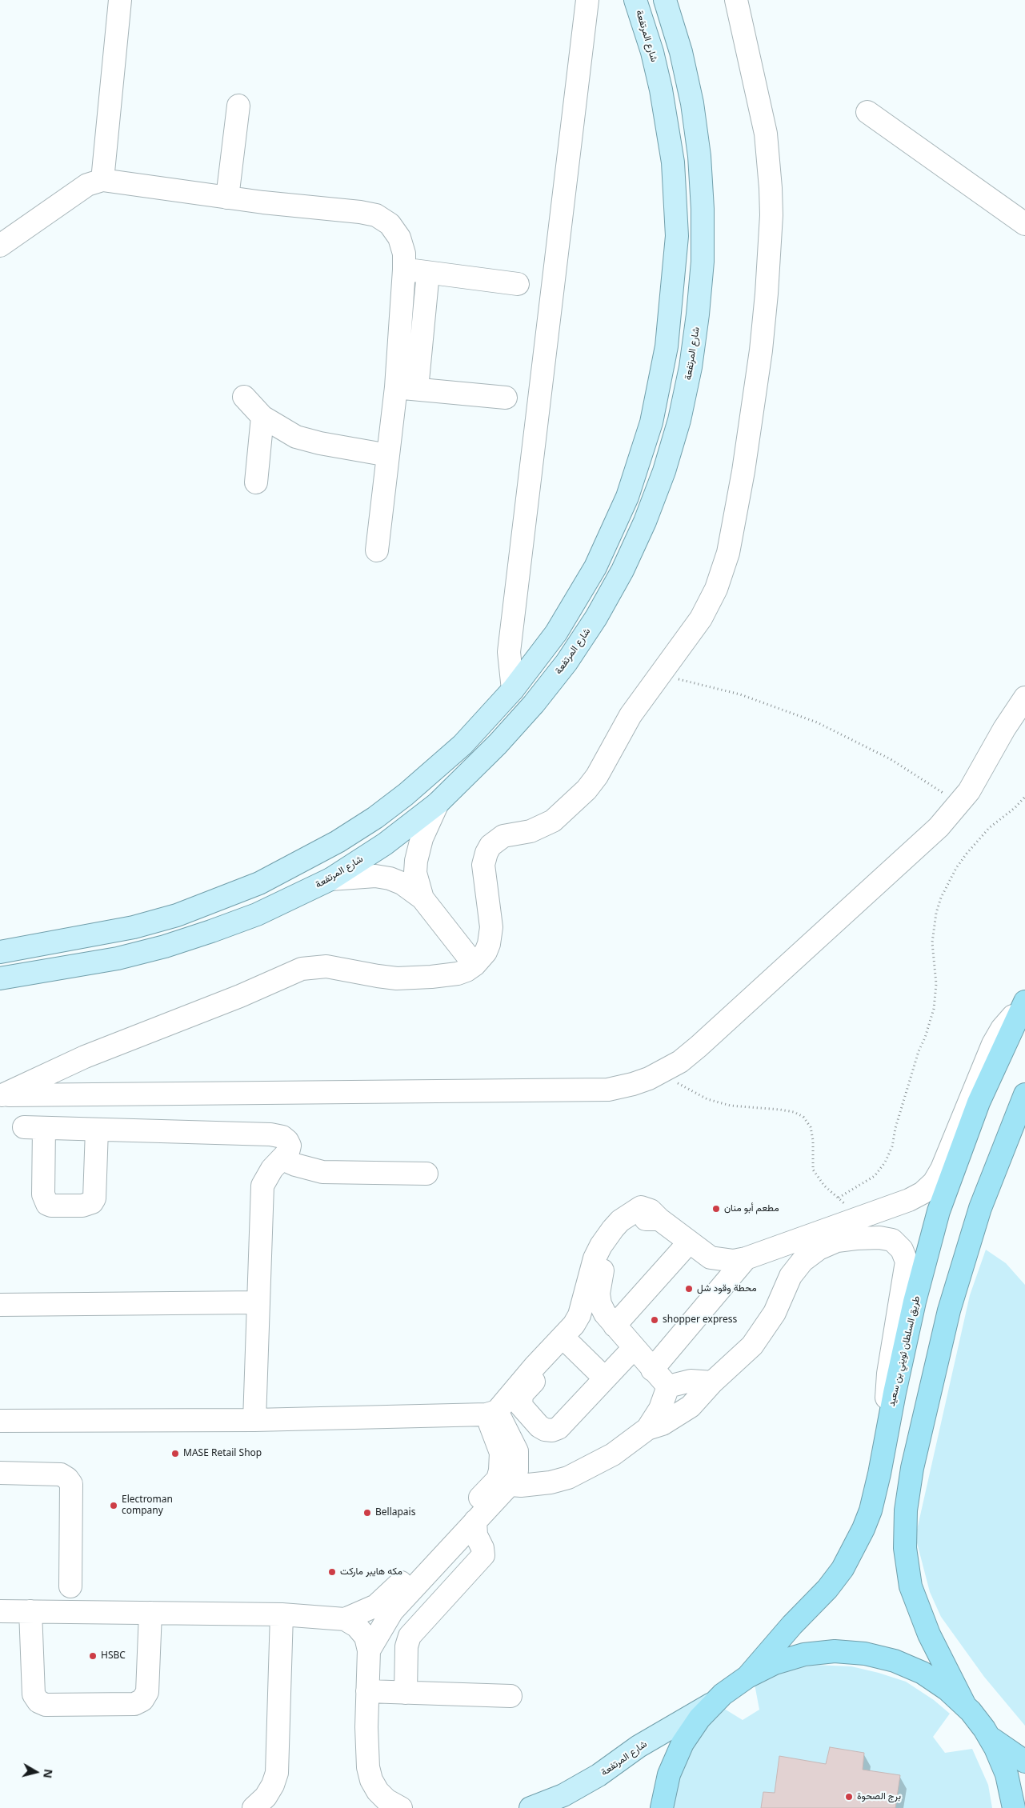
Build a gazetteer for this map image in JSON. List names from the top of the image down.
{
  "streets": {
    "highway": ["طريق السلطان ثويني بن سعيد"],
    "main road": ["شارع المرتفعة"]
  },
  "places": [
    "مطعم أبو منان",
    "محطة وقود شل",
    "shopper express",
    "MASE Retail Shop",
    "Electroman company",
    "Bellapais",
    "مكه هايبر ماركت",
    "HSBC",
    "برج الصحوة"
  ],
  "north": "right"
}
